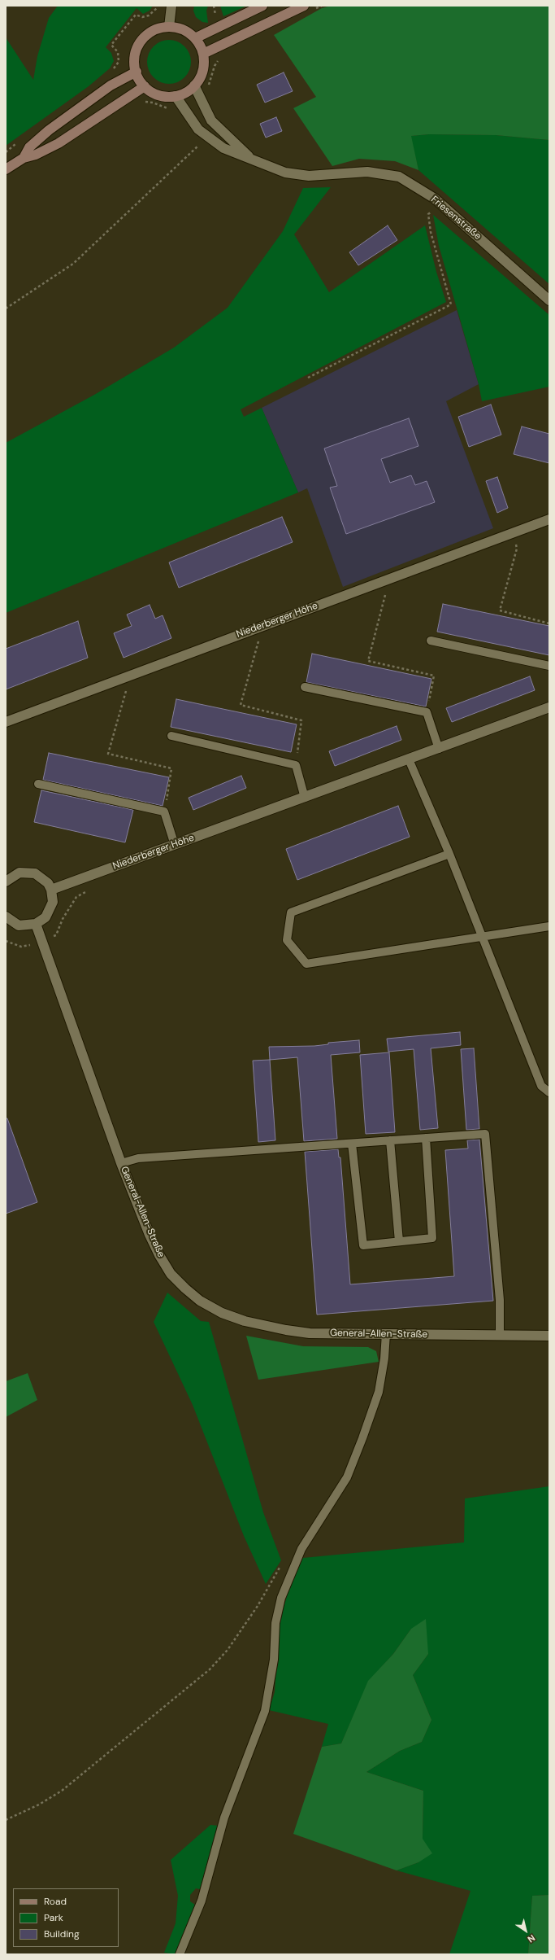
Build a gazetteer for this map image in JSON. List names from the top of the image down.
{
  "streets": {
    "street": ["Friesenstraße", "Niederberger Höhe", "General-Allen-Straße"]
  },
  "legend": ["Road", "Park", "Building"],
  "north": "bottom right"
}
